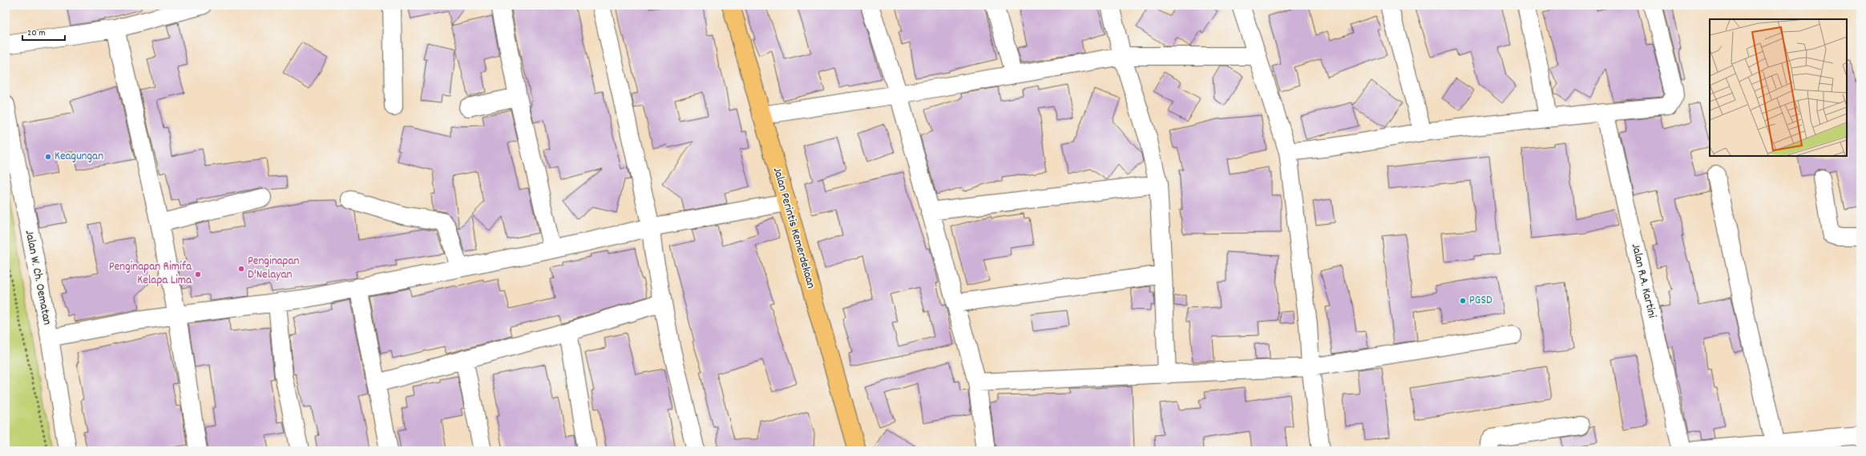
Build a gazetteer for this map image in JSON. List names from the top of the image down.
{
  "streets": {
    "main road": ["Jalan Perintis Kemerdekaan"],
    "street": ["Jalan W. Ch. Oematan", "Jalan R.A. Kartini"]
  },
  "places": [
    "Keagungan",
    "Penginapan D'Nelayan",
    "Penginapan Rimifa Kelapa Lima",
    "PGSD"
  ],
  "scale_bar": "20 m"
}
